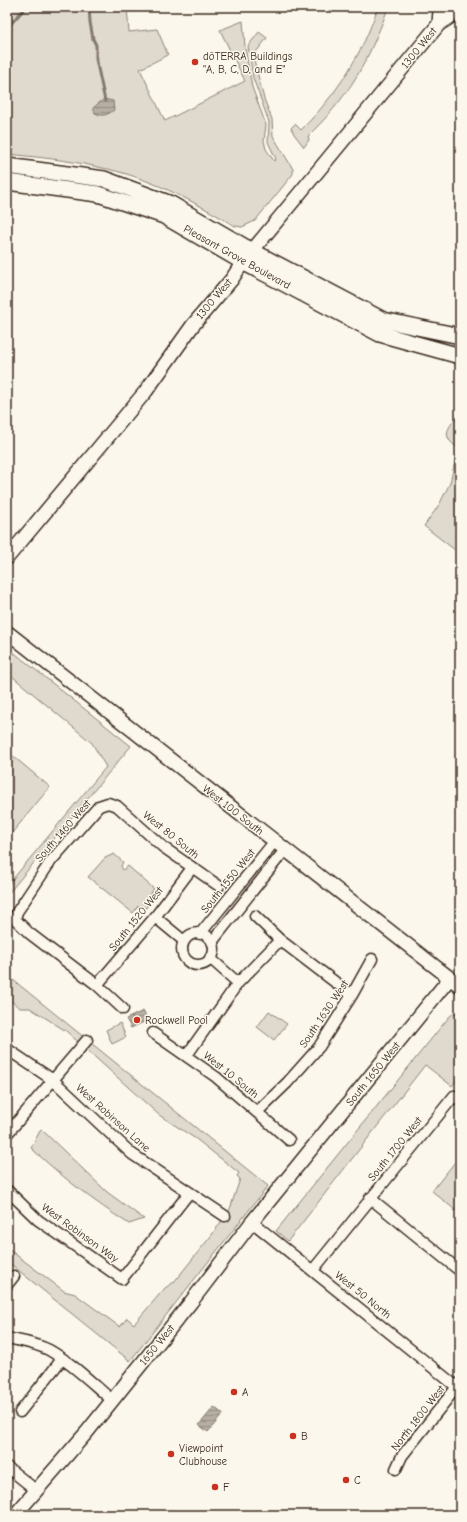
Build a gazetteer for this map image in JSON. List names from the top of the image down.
{
  "streets": {
    "main road": ["Pleasant Grove Boulevard"],
    "street": [
      "1300 West",
      "West 100 South",
      "South 1460 West",
      "West 80 South",
      "South 1550 West",
      "South 1520 West",
      "South 1630 West",
      "South 1650 West",
      "West 10 South",
      "West Robinson Lane",
      "South 1700 West",
      "West Robinson Way",
      "West 50 North",
      "1650 West",
      "North 1800 West"
    ]
  },
  "crossings": [
    ["1300 West", "Pleasant Grove Boulevard"],
    ["West 100 South", "South 1550 West"],
    ["West 100 South", "South 1650 West"],
    ["South 1460 West", "West 80 South"],
    ["South 1460 West", "South 1520 West"],
    ["West 80 South", "South 1520 West"],
    ["South 1630 West", "West 10 South"],
    ["South 1650 West", "1650 West"],
    ["West Robinson Lane", "West Robinson Way"],
    ["South 1700 West", "West 50 North"],
    ["West 50 North", "1650 West"],
    ["West 50 North", "North 1800 West"]
  ],
  "places": [
    "dōTERRA Buildings \"A, B, C, D, and E\"",
    "Rockwell Pool",
    "A",
    "B",
    "Viewpoint Clubhouse",
    "C",
    "F"
  ]
}
